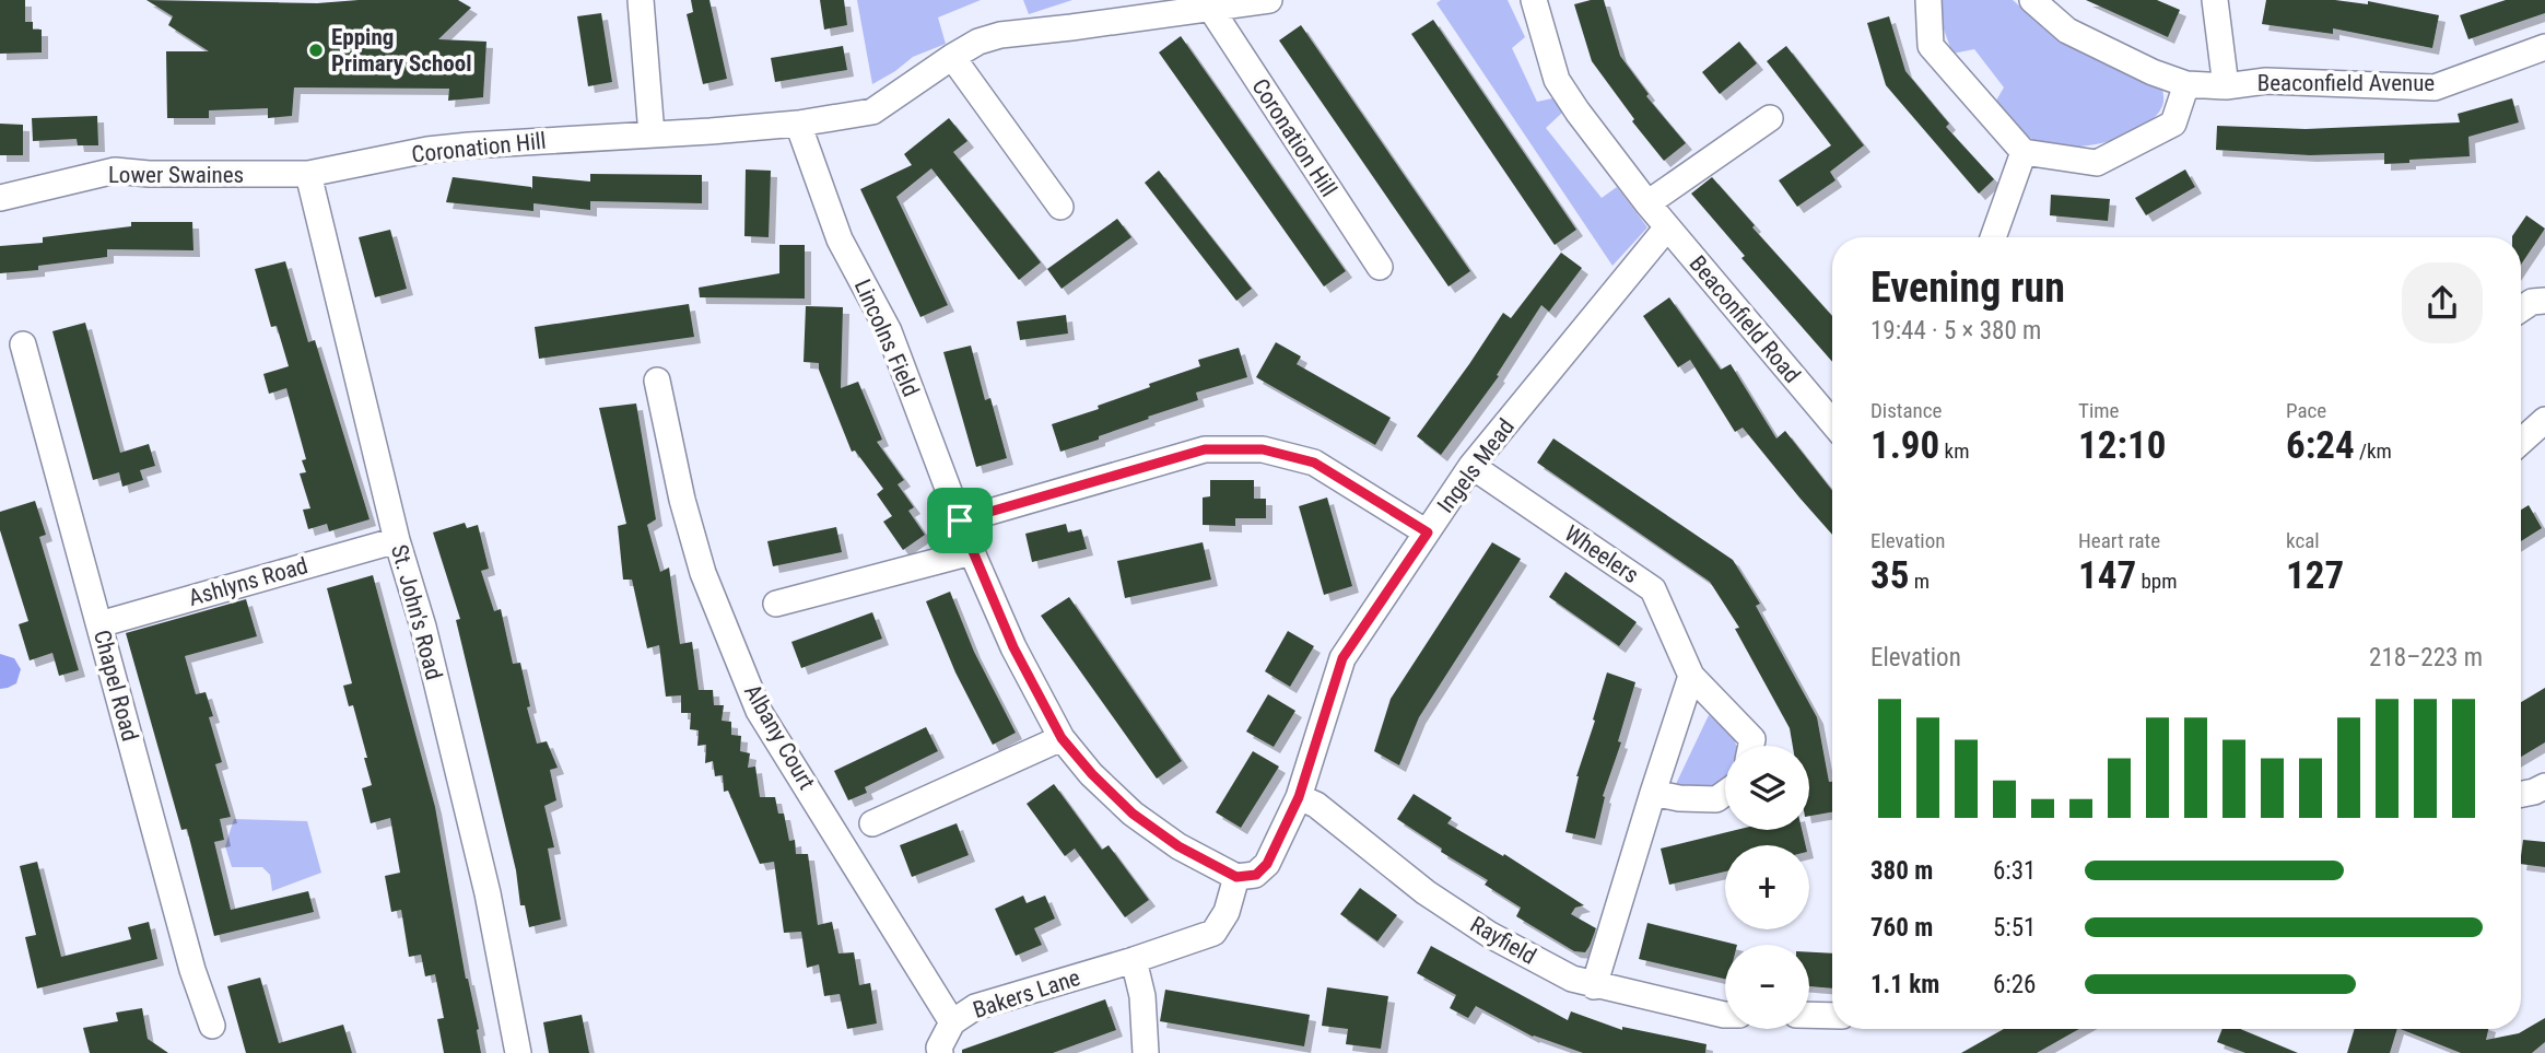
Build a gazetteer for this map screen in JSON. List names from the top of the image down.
{
  "streets": {
    "street": [
      "Beaconfield Avenue",
      "Coronation Hill",
      "Lower Swaines",
      "Beaconfield Road",
      "Lincolns Field",
      "Ingels Mead",
      "Wheelers",
      "Ashlyns Road",
      "St. John's Road",
      "Chapel Road",
      "Albany Court",
      "Rayfield",
      "Bakers Lane"
    ]
  },
  "crossings": [
    ["Coronation Hill", "Lower Swaines"],
    ["Coronation Hill", "Lincolns Field"],
    ["Coronation Hill", "St. John's Road"],
    ["Lower Swaines", "St. John's Road"],
    ["Beaconfield Road", "Ingels Mead"],
    ["Lincolns Field", "Ingels Mead"],
    ["Lincolns Field", "Bakers Lane"],
    ["Ingels Mead", "Wheelers"],
    ["Ingels Mead", "Rayfield"],
    ["Ingels Mead", "Bakers Lane"],
    ["Ashlyns Road", "St. John's Road"],
    ["Ashlyns Road", "Chapel Road"],
    ["Albany Court", "Bakers Lane"]
  ],
  "places": ["Epping Primary School"],
  "page": {
    "heading": ["Evening run", "19:44 · 5 × 380 m"],
    "stats": [
      ["Distance", "1.90 km"],
      ["Time", "12:10"],
      ["Pace", "6:24 /km"],
      ["Elevation", "35 m"],
      ["Heart rate", "147 bpm"],
      ["kcal", "127"]
    ],
    "chart": ["Elevation", "218–223 m"],
    "map_buttons": ["+", "−"],
    "list": [
      {
        "name": "380 m",
        "note": "6:31"
      },
      {
        "name": "760 m",
        "note": "5:51"
      },
      {
        "name": "1.1 km",
        "note": "6:26"
      }
    ]
  }
}
